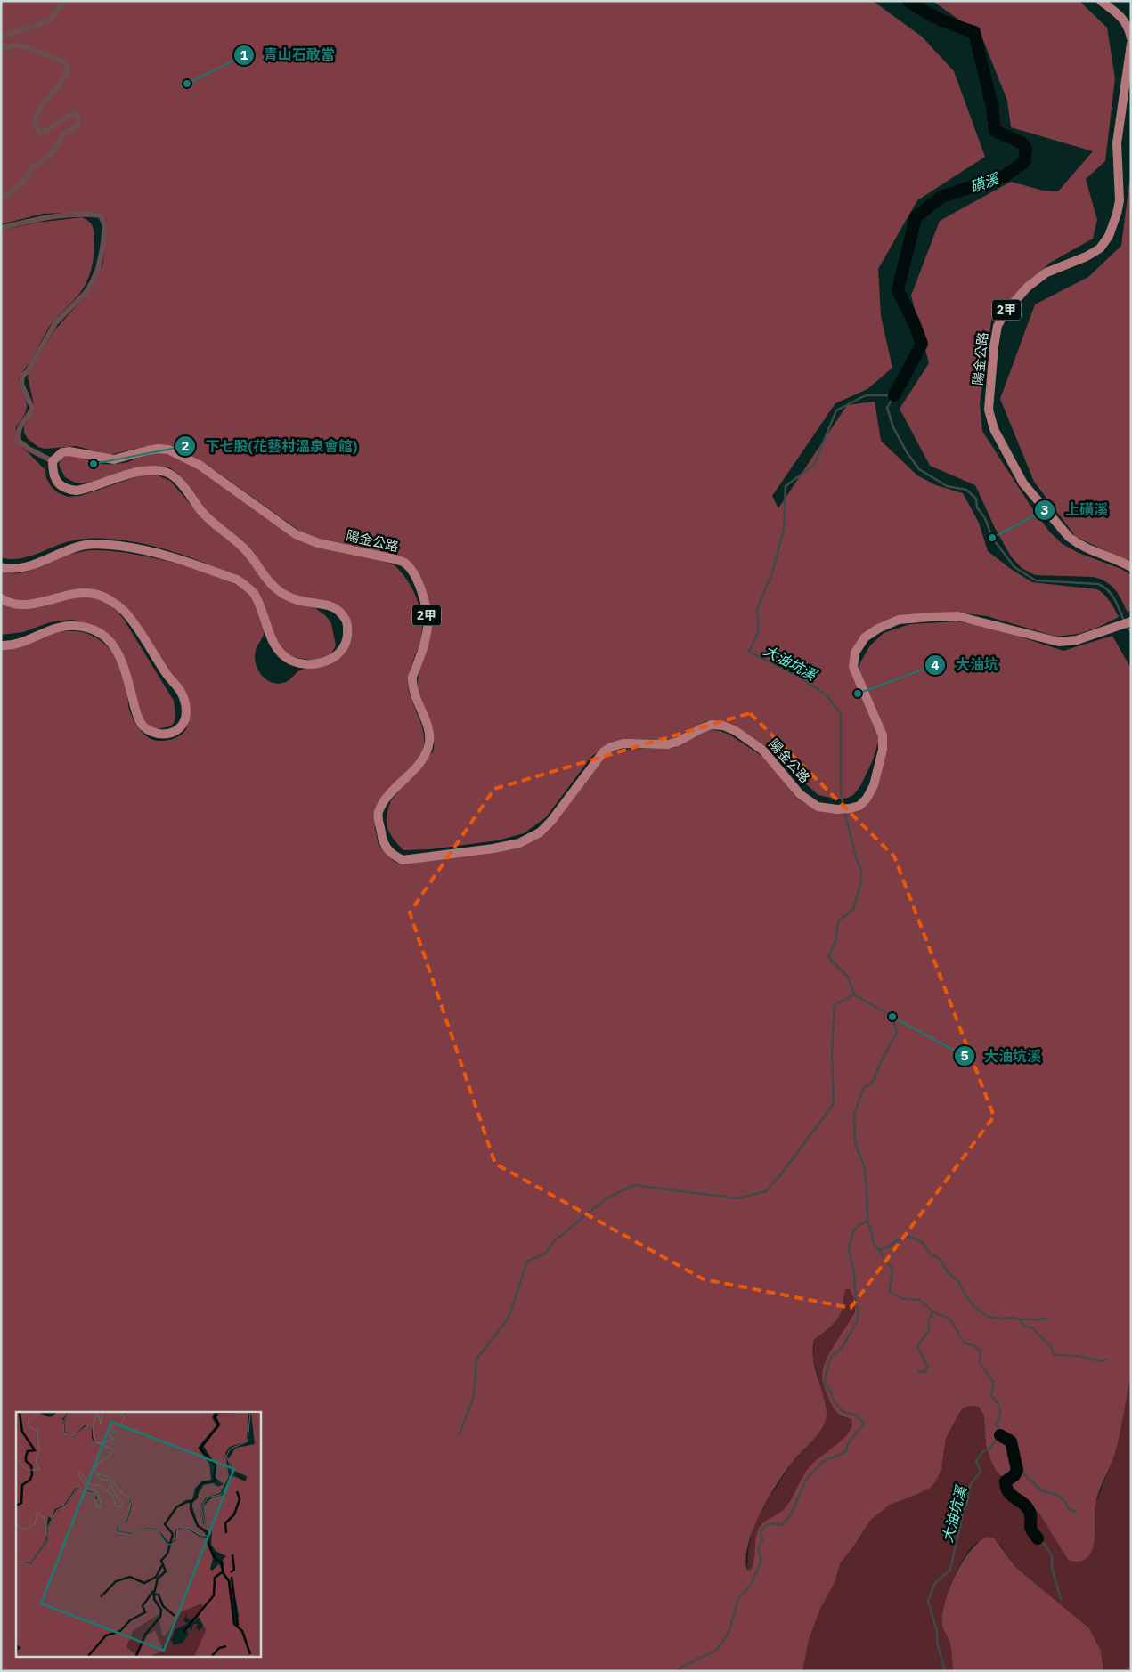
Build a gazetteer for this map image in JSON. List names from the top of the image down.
{
  "streets": {
    "main road": ["2甲", "陽金公路"]
  },
  "water": ["磺溪", "大油坑溪"],
  "places": [
    "青山石敢當",
    "下七股(花藝村溫泉會館)",
    "上磺溪",
    "大油坑",
    "大油坑溪"
  ]
}
